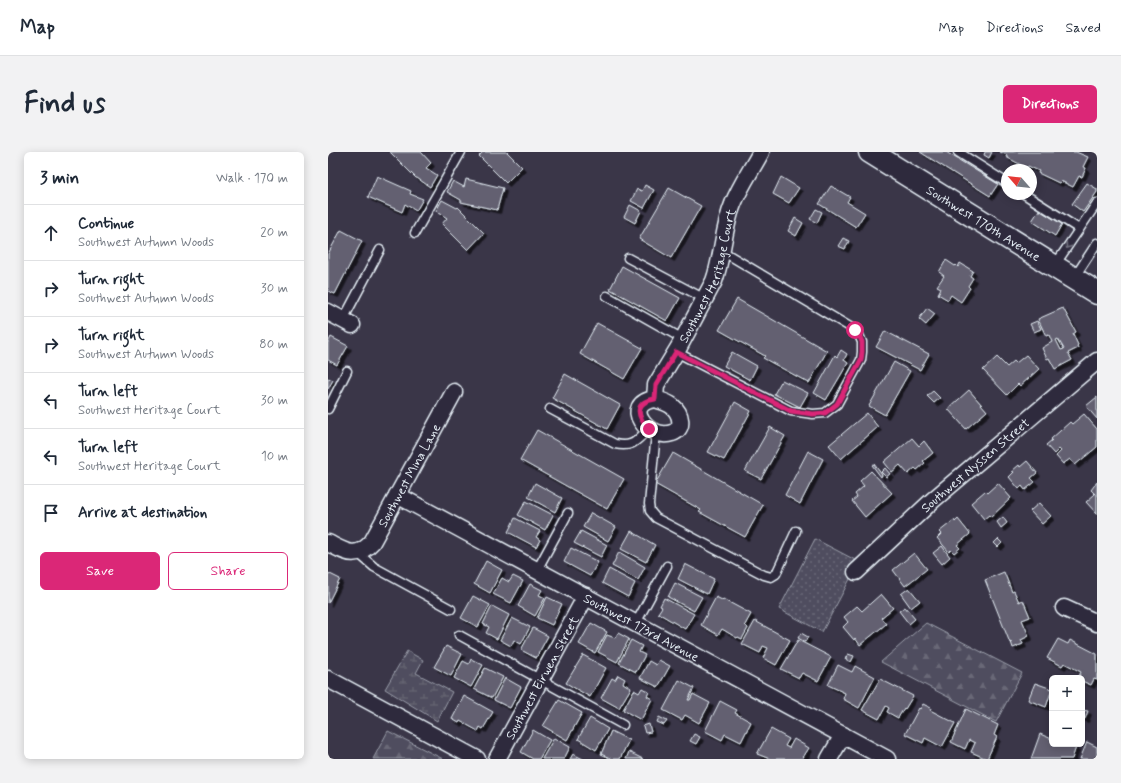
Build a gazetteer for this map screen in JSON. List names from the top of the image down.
{
  "streets": {
    "main road": ["Southwest 170th Avenue"],
    "street": [
      "Southwest Heritage Court",
      "Southwest Nyssen Street",
      "Southwest Mina Lane",
      "Southwest 173rd Avenue",
      "Southwest Eirwen Street"
    ]
  },
  "crossings": [
    ["Southwest Mina Lane", "Southwest 173rd Avenue"],
    ["Southwest 173rd Avenue", "Southwest Eirwen Street"]
  ],
  "north": "top left",
  "page": {
    "header": "Map",
    "nav": ["Map", "Directions", "Saved"],
    "buttons": [
      "Directions",
      ["Save", "Share"]
    ],
    "title": "Find us",
    "heading": ["3 min", "Walk · 170 m"],
    "list": [
      ["Continue", "Southwest Autumn Woods", "20 m"],
      ["Turn right", "Southwest Autumn Woods", "30 m"],
      ["Turn right", "Southwest Autumn Woods", "80 m"],
      ["Turn left", "Southwest Heritage Court", "30 m"],
      ["Turn left", "Southwest Heritage Court", "10 m"],
      "Arrive at destination"
    ],
    "map_buttons": ["+", "−"]
  }
}
